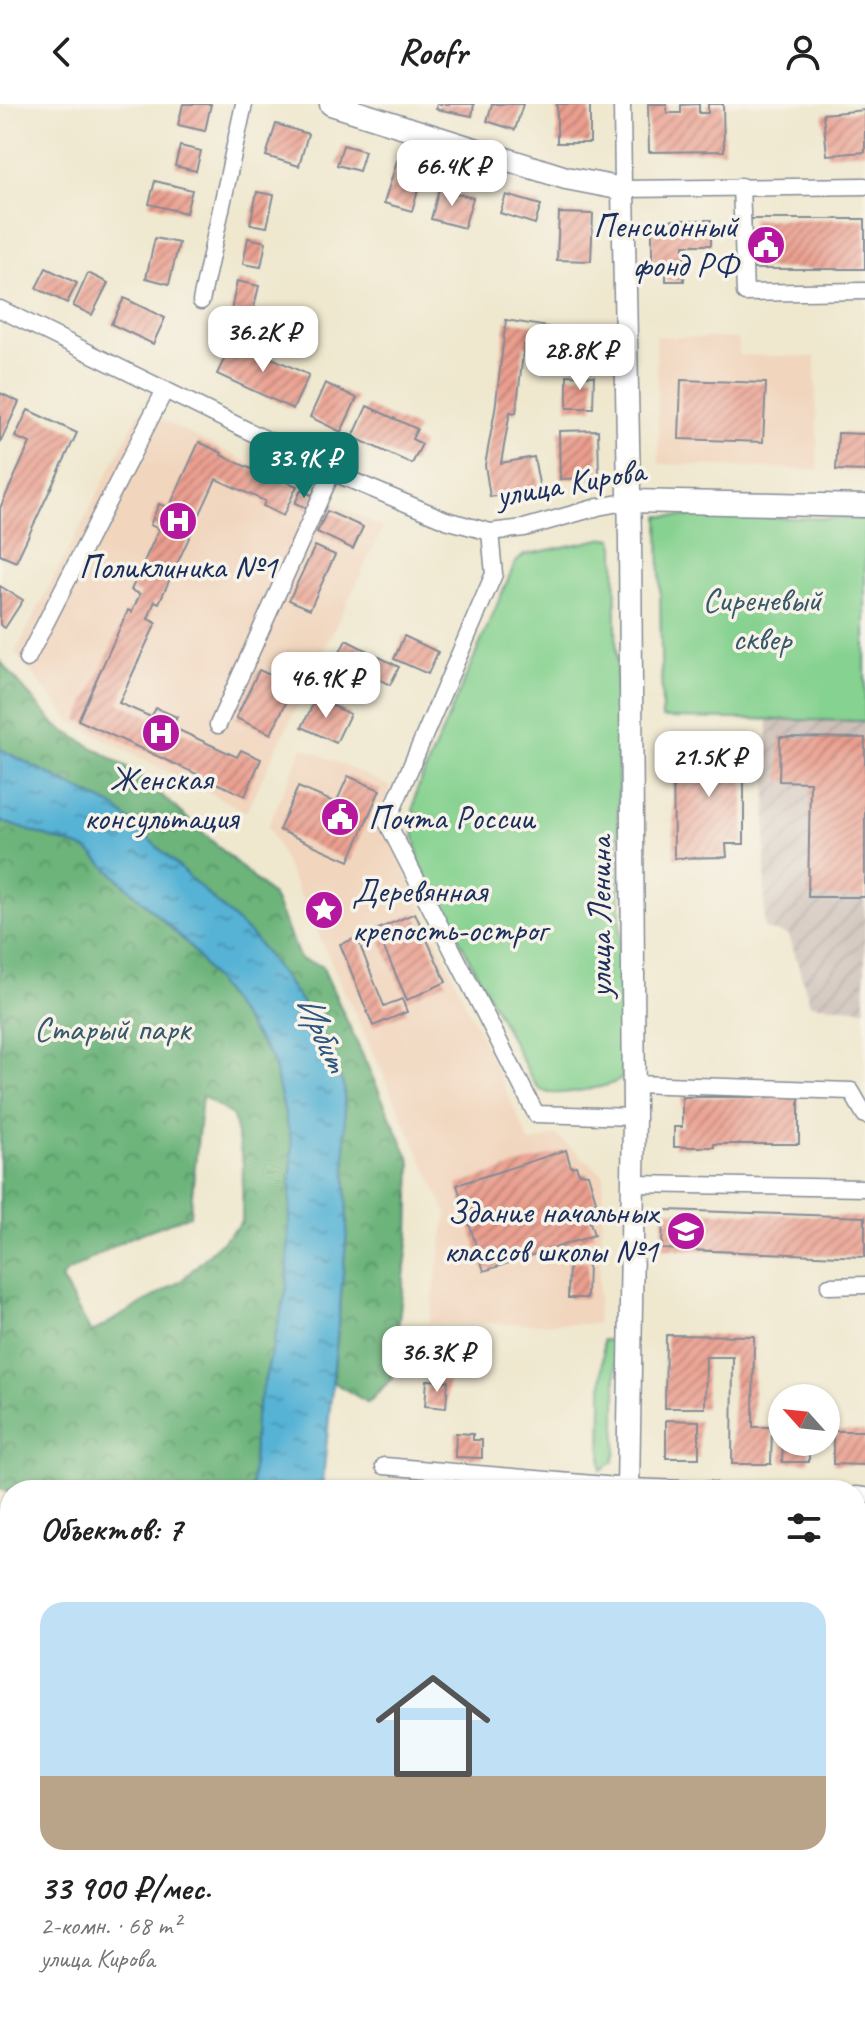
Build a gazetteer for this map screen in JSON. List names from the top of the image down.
{
  "streets": {
    "main road": ["улица Кирова", "улица Ленина"]
  },
  "crossings": [
    ["улица Кирова", "улица Ленина"]
  ],
  "water": ["Ирбит"],
  "parks": ["Сиреневый сквер", "Старый парк"],
  "places": {
    "public building": ["Пенсионный фонд РФ", "Почта России"],
    "hospital": ["Поликлиника №1", "Женская консультация"],
    "place": ["Деревянная крепость-острог"],
    "school or university": ["Здание начальных классов школы №1"]
  },
  "north": "top left",
  "page": {
    "header": "Roofr",
    "price": [
      "66.4K ₽",
      "36.2K ₽",
      "28.8K ₽",
      "33.9K ₽",
      "46.9K ₽",
      "21.5K ₽",
      "36.3K ₽"
    ],
    "heading": "Объектов: 7",
    "list": [
      {
        "name": "33 900 ₽/мес.",
        "note": "2-комн. · 68 m² · улица Кирова"
      }
    ]
  }
}
